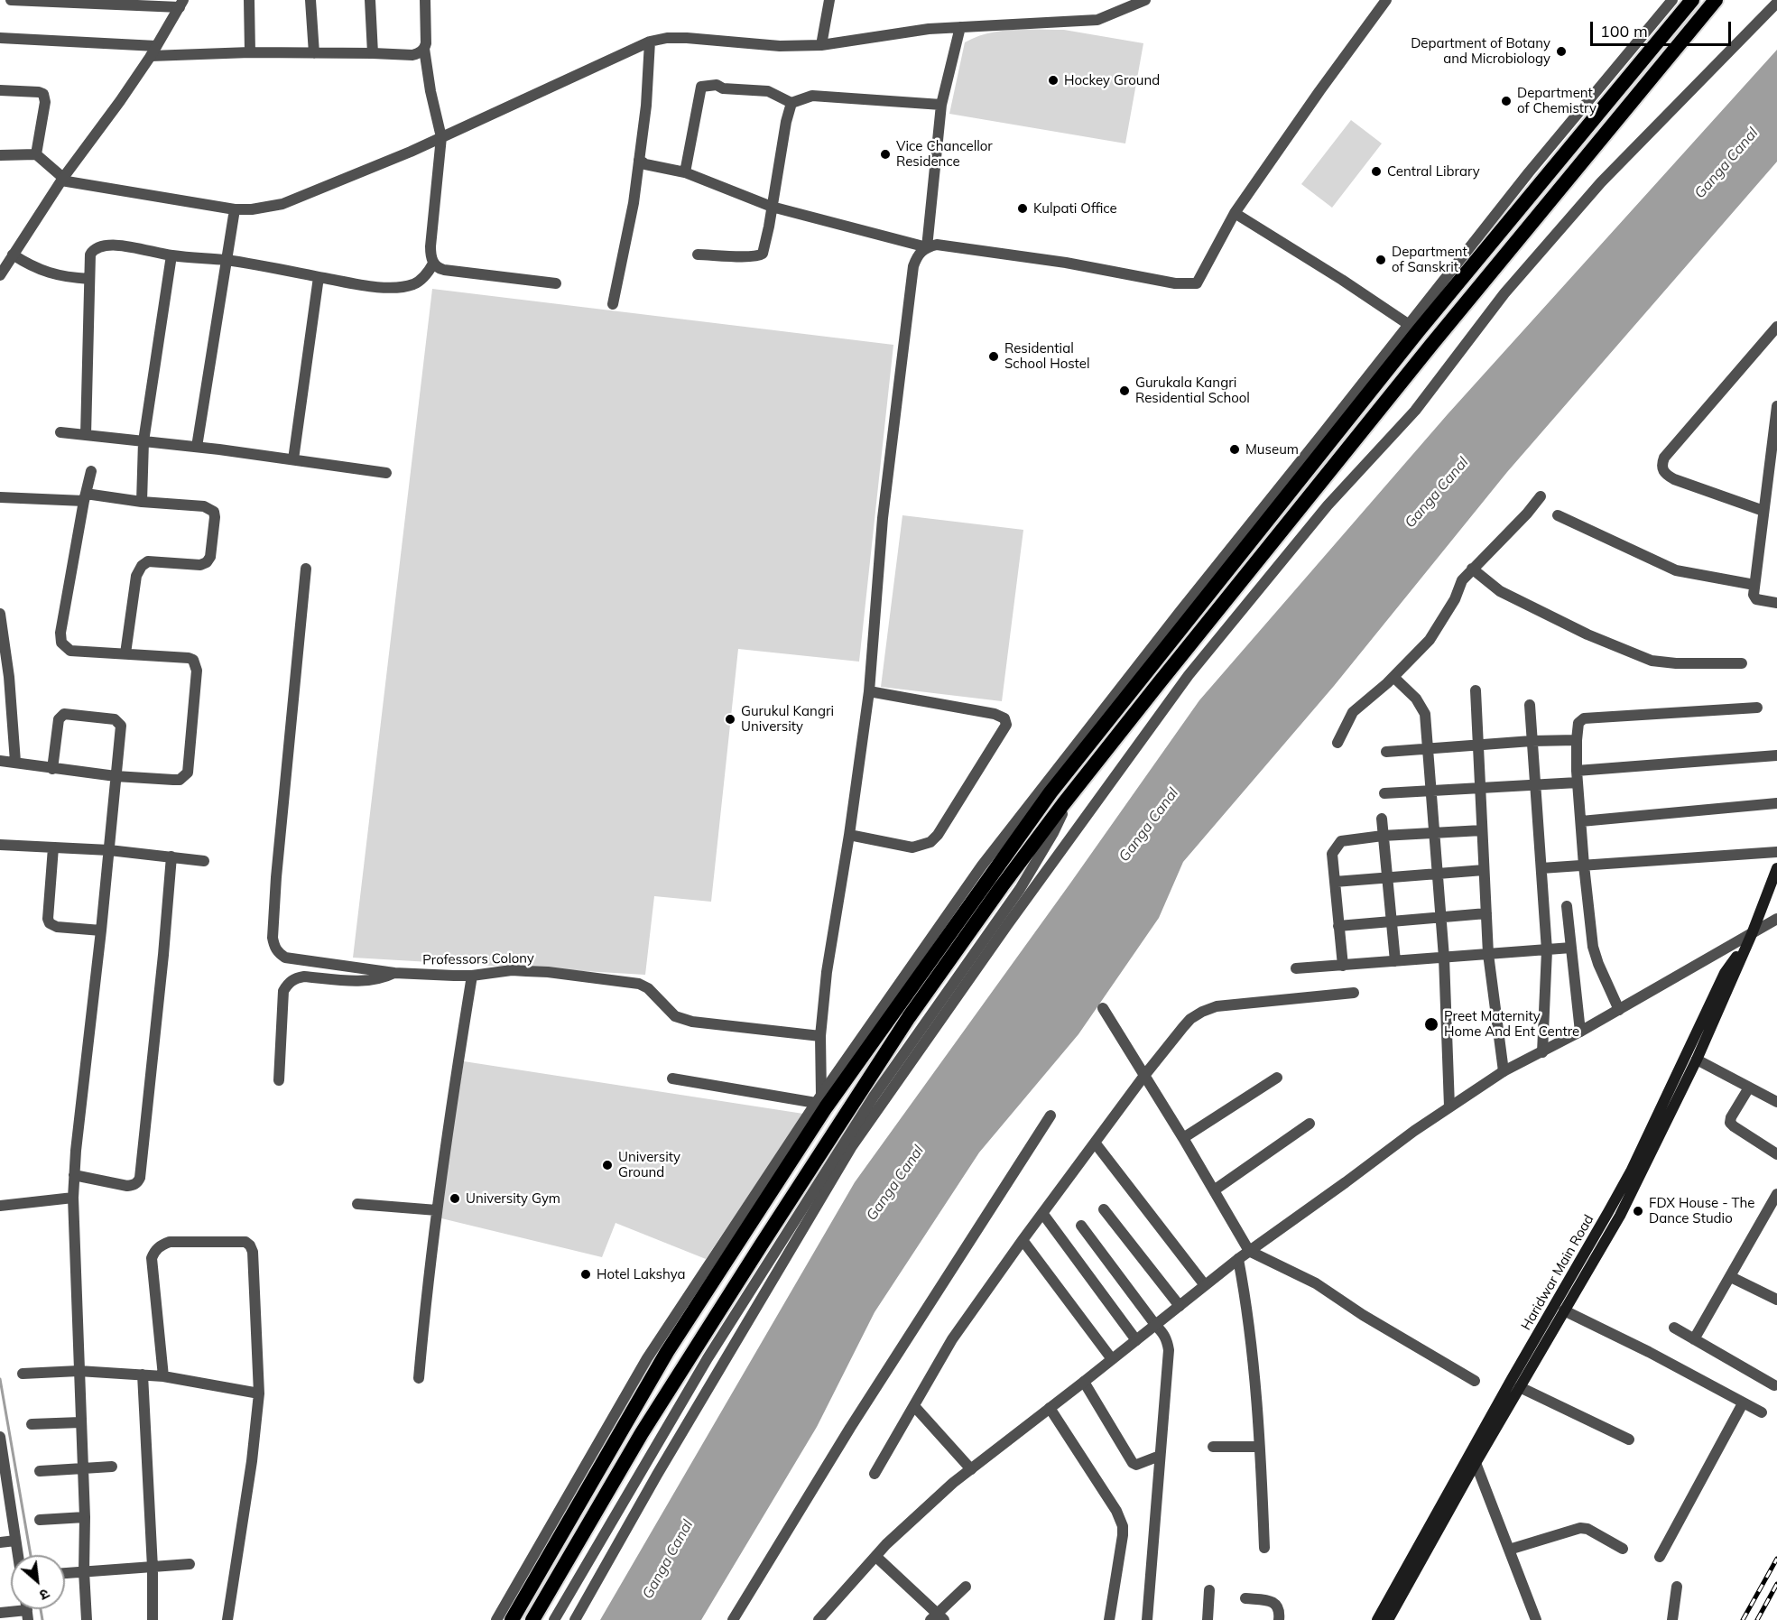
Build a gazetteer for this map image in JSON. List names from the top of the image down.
{
  "streets": {
    "main road": ["Haridwar Main Road"],
    "street": ["Professors Colony"]
  },
  "water": ["Ganga Canal"],
  "places": [
    "Department of Botany and Microbiology",
    "Hockey Ground",
    "Department of Chemistry",
    "Vice Chancellor Residence",
    "Central Library",
    "Kulpati Office",
    "Department of Sanskrit",
    "Residential School Hostel",
    "Gurukala Kangri Residential School",
    "Museum",
    "Gurukul Kangri University",
    "Preet Maternity Home And Ent Centre",
    "University Ground",
    "University Gym",
    "FDX House - The Dance Studio",
    "Hotel Lakshya"
  ],
  "scale_bar": "100 m",
  "north": "bottom right"
}
